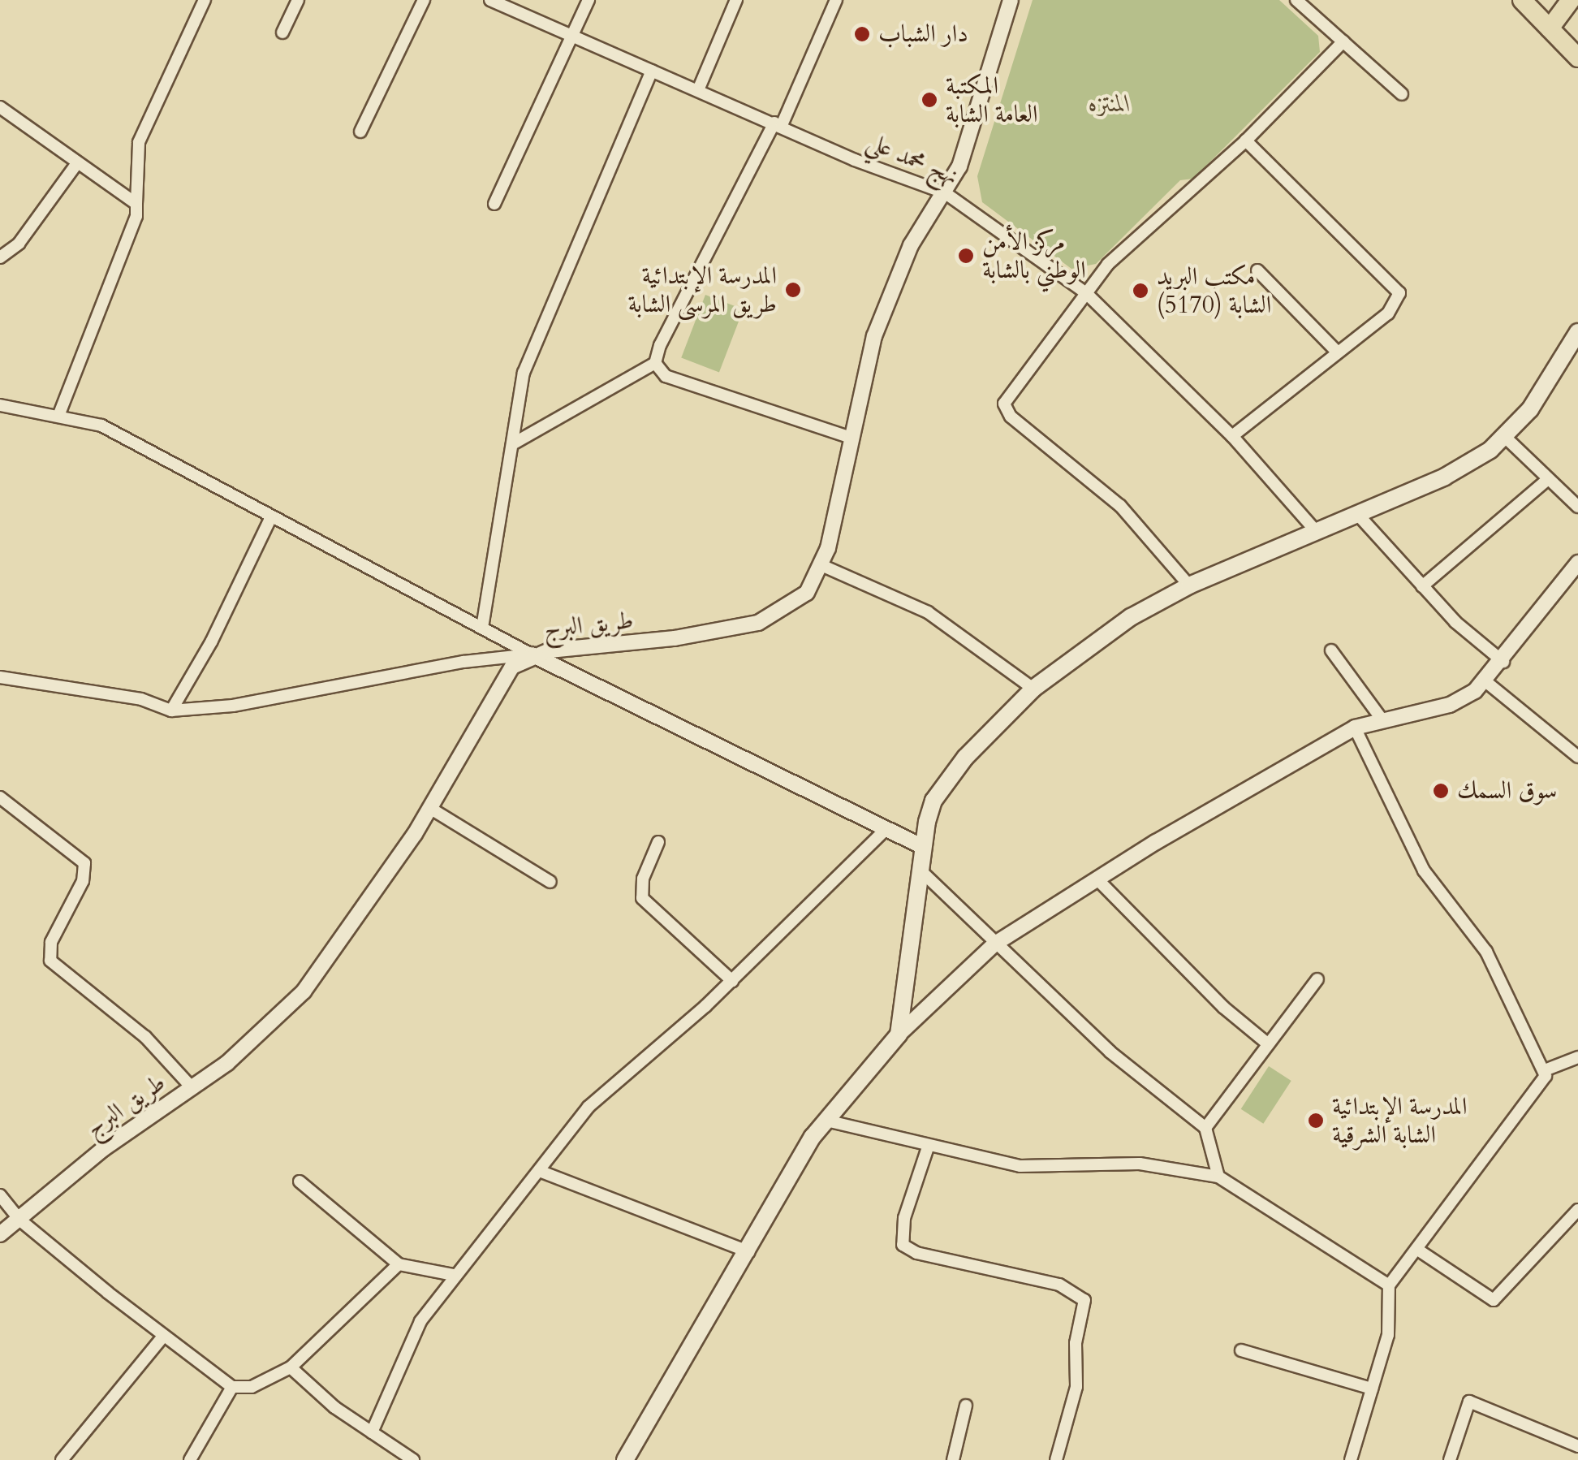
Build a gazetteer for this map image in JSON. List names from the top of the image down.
{
  "streets": {
    "street": ["نهج محمد علي", "طريق البرج"]
  },
  "crossings": [
    ["نهج محمد علي", "طريق البرج"]
  ],
  "parks": ["المنتزه"],
  "places": [
    "دار الشباب",
    "المكتبة العامة الشابة",
    "مركز الأمن الوطني بالشابة",
    "المدرسة الإبتدائية طريق المرسى الشابة",
    "مكتب البريد الشابة (5170)",
    "سوق السمك",
    "المدرسة الإبتدائية الشابة الشرقية"
  ]
}
